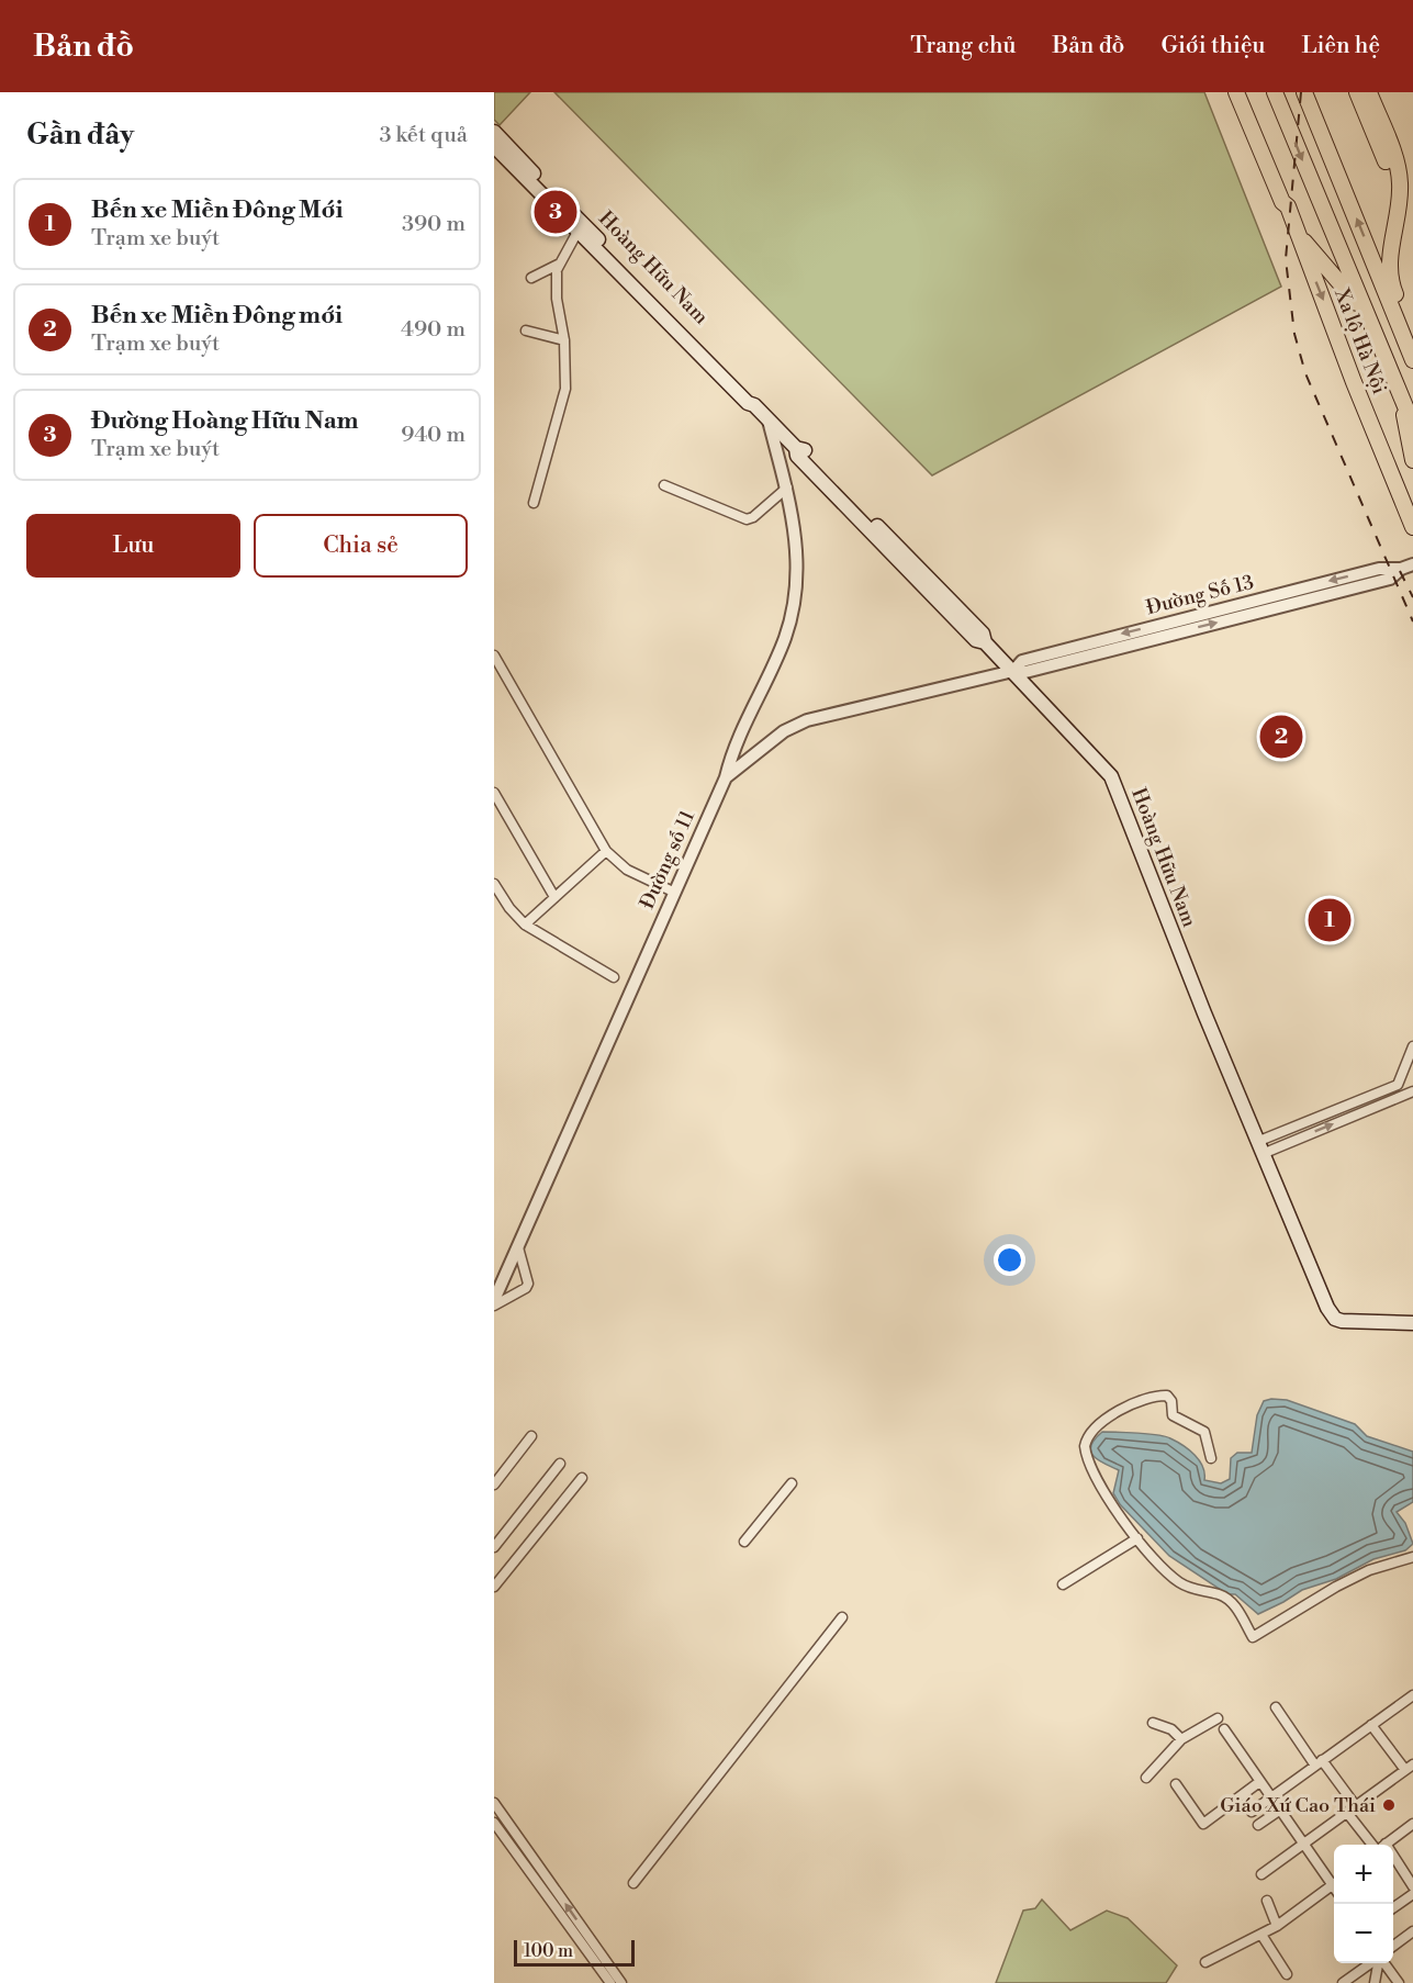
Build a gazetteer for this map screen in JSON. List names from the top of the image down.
{
  "streets": {
    "highway": ["Xa lộ Hà Nội"],
    "main road": ["Hoàng Hữu Nam"],
    "street": ["Đường Số 13", "Đường số 11"]
  },
  "crossings": [
    ["Hoàng Hữu Nam", "Đường Số 13"],
    ["Hoàng Hữu Nam", "Đường số 11"],
    ["Đường Số 13", "Đường số 11"]
  ],
  "places": ["Giáo Xứ Cao Thái"],
  "scale_bar": "100 m",
  "page": {
    "header": "Bản đồ",
    "nav": [
      "Trang chủ",
      "Bản đồ",
      "Giới thiệu",
      "Liên hệ"
    ],
    "heading": ["Gần đây", "3 kết quả"],
    "list": [
      {
        "mark": "1",
        "name": "Bến xe Miền Đông Mới",
        "note": "Trạm xe buýt",
        "value": "390 m"
      },
      {
        "mark": "2",
        "name": "Bến xe Miền Đông mới",
        "note": "Trạm xe buýt",
        "value": "490 m"
      },
      {
        "mark": "3",
        "name": "Đường Hoàng Hữu Nam",
        "note": "Trạm xe buýt",
        "value": "940 m"
      }
    ],
    "pins": ["3", "2", "1"],
    "buttons": ["Lưu", "Chia sẻ"],
    "map_buttons": ["+", "−"],
    "scale": "100 m"
  }
}
